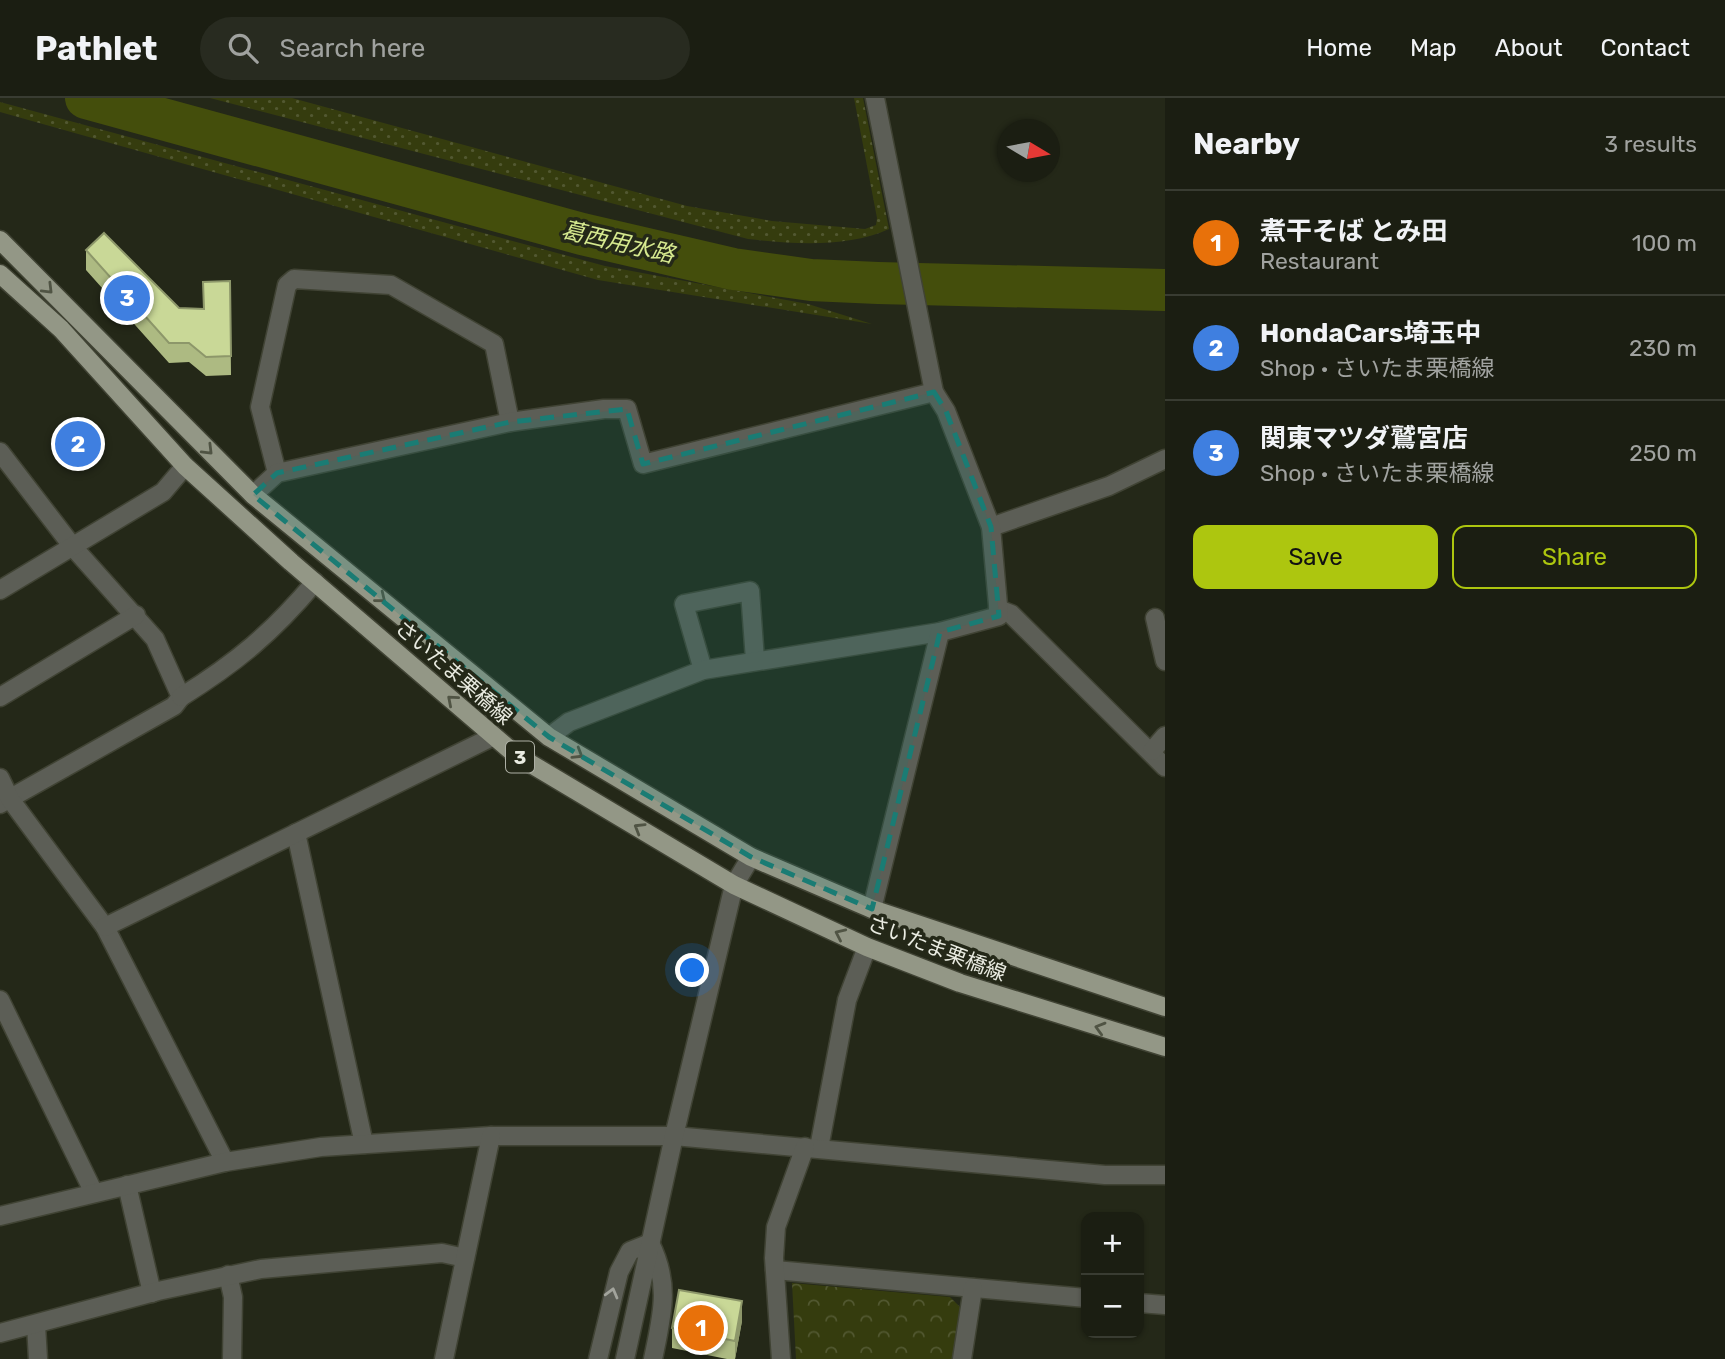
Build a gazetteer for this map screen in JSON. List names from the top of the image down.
{
  "streets": {
    "main road": ["さいたま栗橋線", "3"]
  },
  "water": ["葛西用水路"],
  "north": "right",
  "page": {
    "header": "Pathlet",
    "search": "Search here",
    "nav": [
      "Home",
      "Map",
      "About",
      "Contact"
    ],
    "heading": ["Nearby", "3 results"],
    "list": [
      {
        "mark": "1",
        "name": "煮干そば とみ田",
        "note": "Restaurant",
        "value": "100 m"
      },
      {
        "mark": "2",
        "name": "HondaCars埼玉中",
        "note": "Shop · さいたま栗橋線",
        "value": "230 m"
      },
      {
        "mark": "3",
        "name": "関東マツダ鷲宮店",
        "note": "Shop · さいたま栗橋線",
        "value": "250 m"
      }
    ],
    "pins": ["3", "2", "1"],
    "buttons": ["Save", "Share"],
    "map_buttons": ["+", "−"]
  }
}
